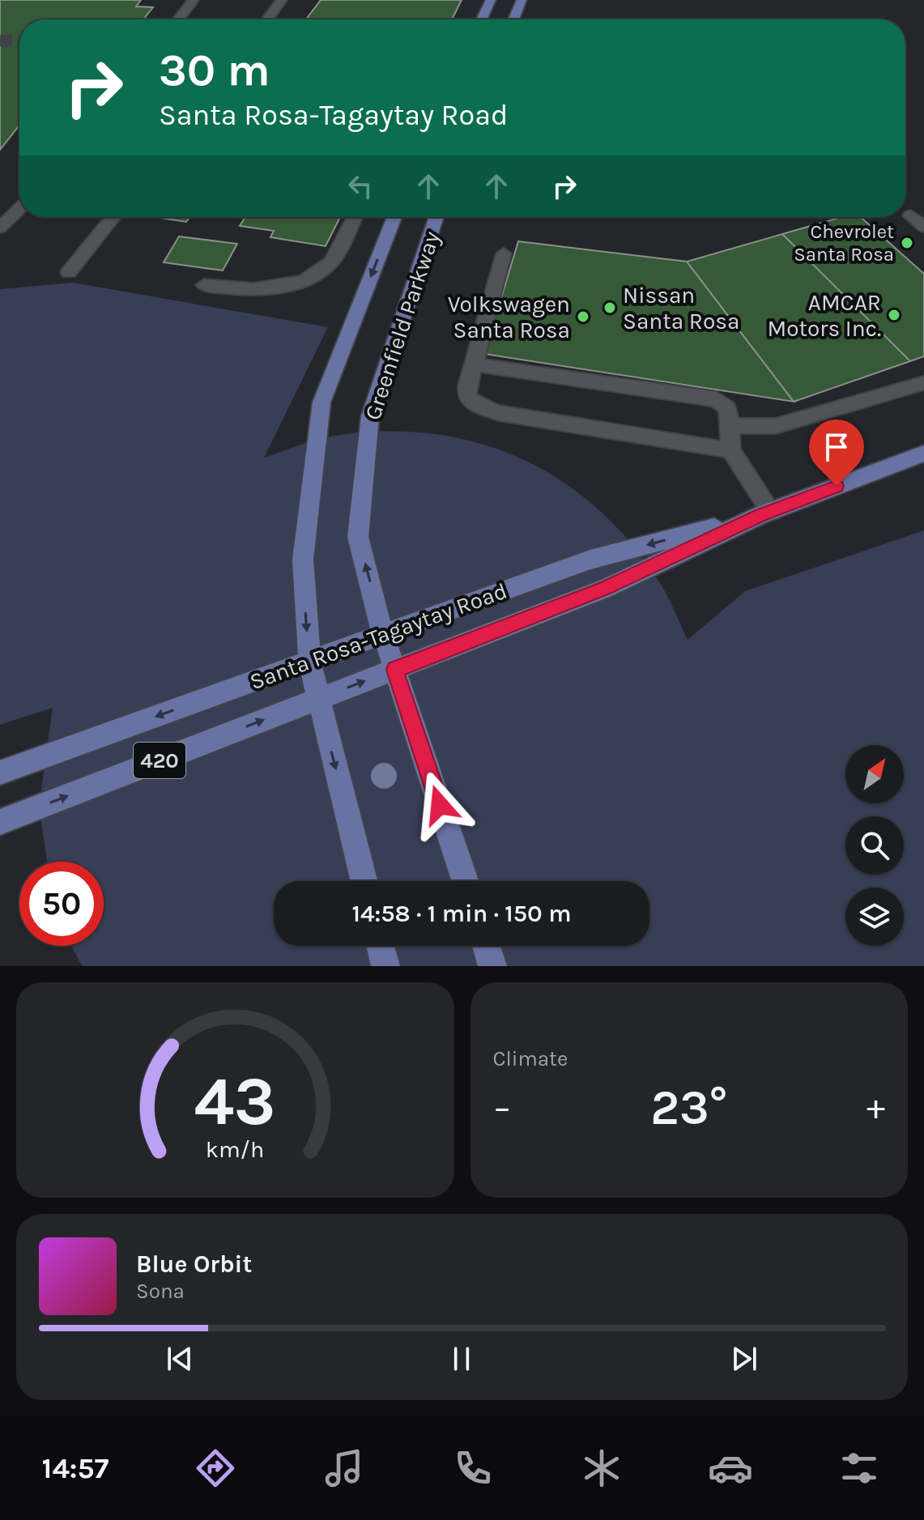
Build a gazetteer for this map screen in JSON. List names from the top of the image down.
{
  "streets": {
    "main road": ["Greenfield Parkway", "Santa Rosa-Tagaytay Road", "420"]
  },
  "crossings": [
    ["Greenfield Parkway", "Santa Rosa-Tagaytay Road"]
  ],
  "places": [
    "Chevrolet Santa Rosa",
    "Nissan Santa Rosa",
    "AMCAR Motors Inc.",
    "Volkswagen Santa Rosa"
  ],
  "north": "top right",
  "page": {
    "turn": ["30 m", "Santa Rosa-Tagaytay Road"],
    "limit": "50",
    "trip": "14:58 · 1 min · 150 m",
    "tile": "Climate",
    "heat": ["−", "23°", "+"],
    "song": ["Blue Orbit", "Sona"],
    "tabs": "14:57",
    "gauge": ["43", "km/h"]
  }
}
